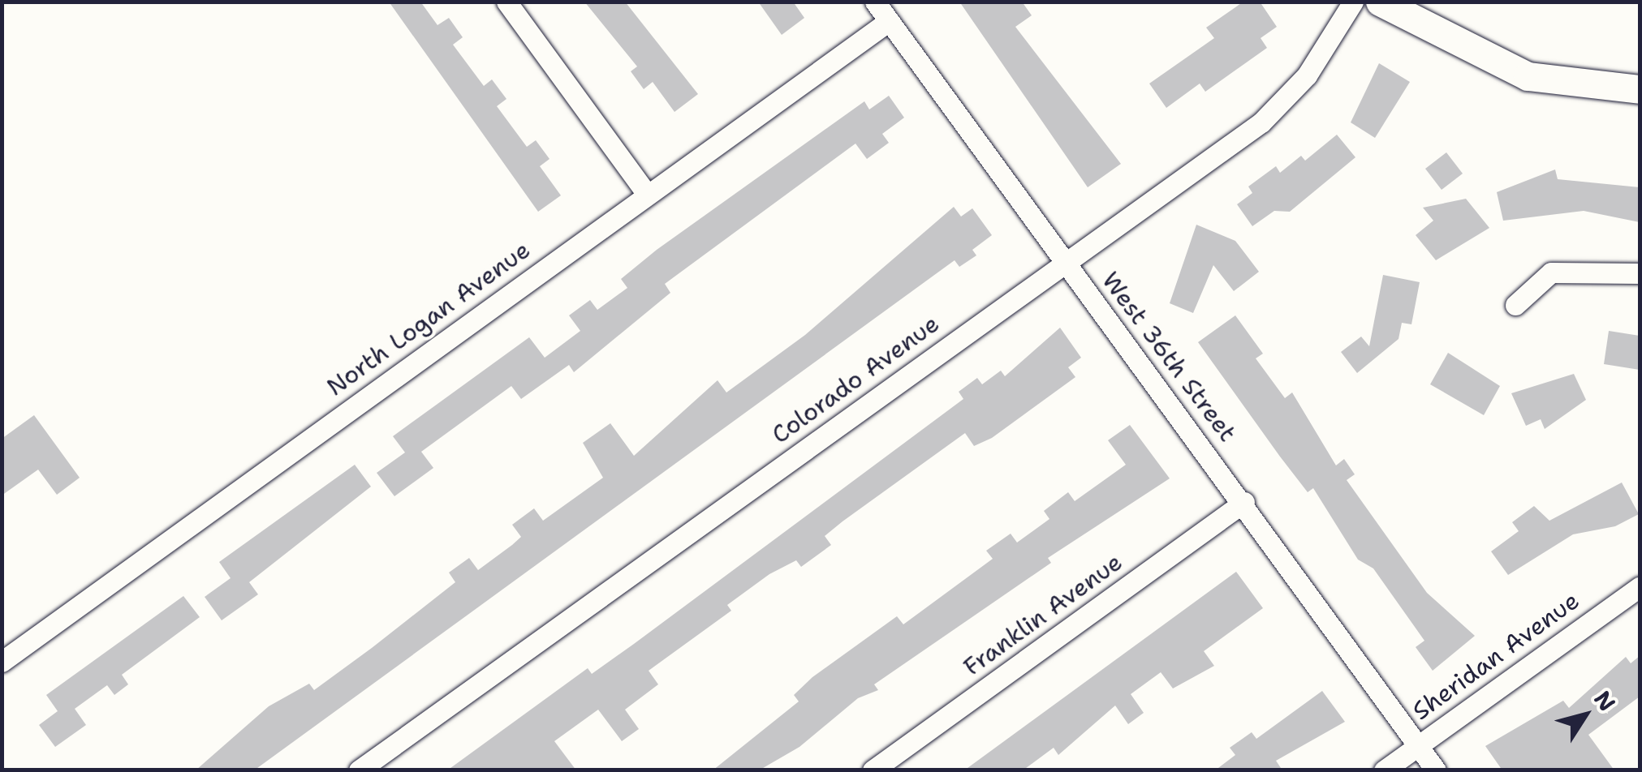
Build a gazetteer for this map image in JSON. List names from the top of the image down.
{
  "streets": {
    "street": [
      "North Logan Avenue",
      "West 36th Street",
      "Colorado Avenue",
      "Franklin Avenue",
      "Sheridan Avenue"
    ]
  },
  "crossings": [
    ["North Logan Avenue", "West 36th Street"],
    ["West 36th Street", "Colorado Avenue"],
    ["West 36th Street", "Franklin Avenue"],
    ["West 36th Street", "Sheridan Avenue"]
  ],
  "north": "top right"
}
